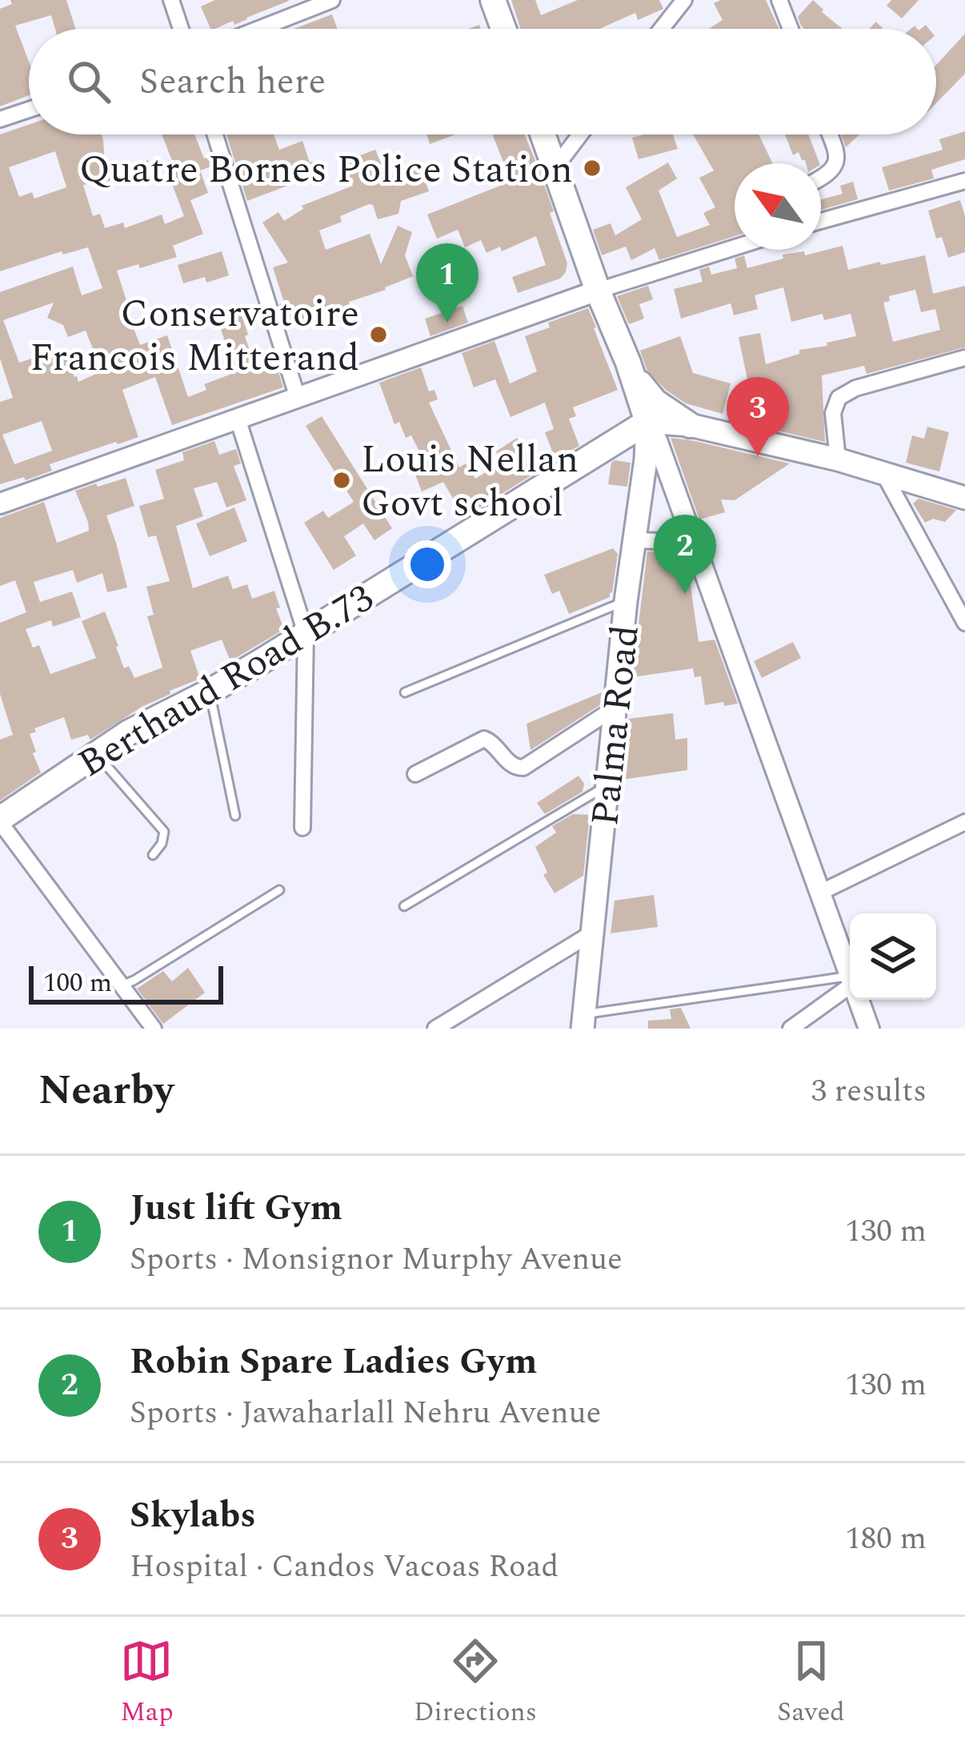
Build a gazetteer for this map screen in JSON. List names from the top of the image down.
{
  "streets": {
    "main road": ["Berthaud Road B.73", "Palma Road"]
  },
  "crossings": [
    ["Berthaud Road B.73", "Palma Road"]
  ],
  "places": ["Quatre Bornes Police Station", "Conservatoire Francois Mitterand", "Louis Nellan Govt school"],
  "scale_bar": "100 m",
  "north": "top left",
  "page": {
    "search": "Search here",
    "pins": ["1", "3", "2"],
    "scale": "100 m",
    "heading": ["Nearby", "3 results"],
    "list": [
      {
        "mark": "1",
        "name": "Just lift Gym",
        "note": "Sports · Monsignor Murphy Avenue",
        "value": "130 m"
      },
      {
        "mark": "2",
        "name": "Robin Spare Ladies Gym",
        "note": "Sports · Jawaharlall Nehru Avenue",
        "value": "130 m"
      },
      {
        "mark": "3",
        "name": "Skylabs",
        "note": "Hospital · Candos Vacoas Road",
        "value": "180 m"
      }
    ],
    "nav": ["Map", "Directions", "Saved"]
  }
}
